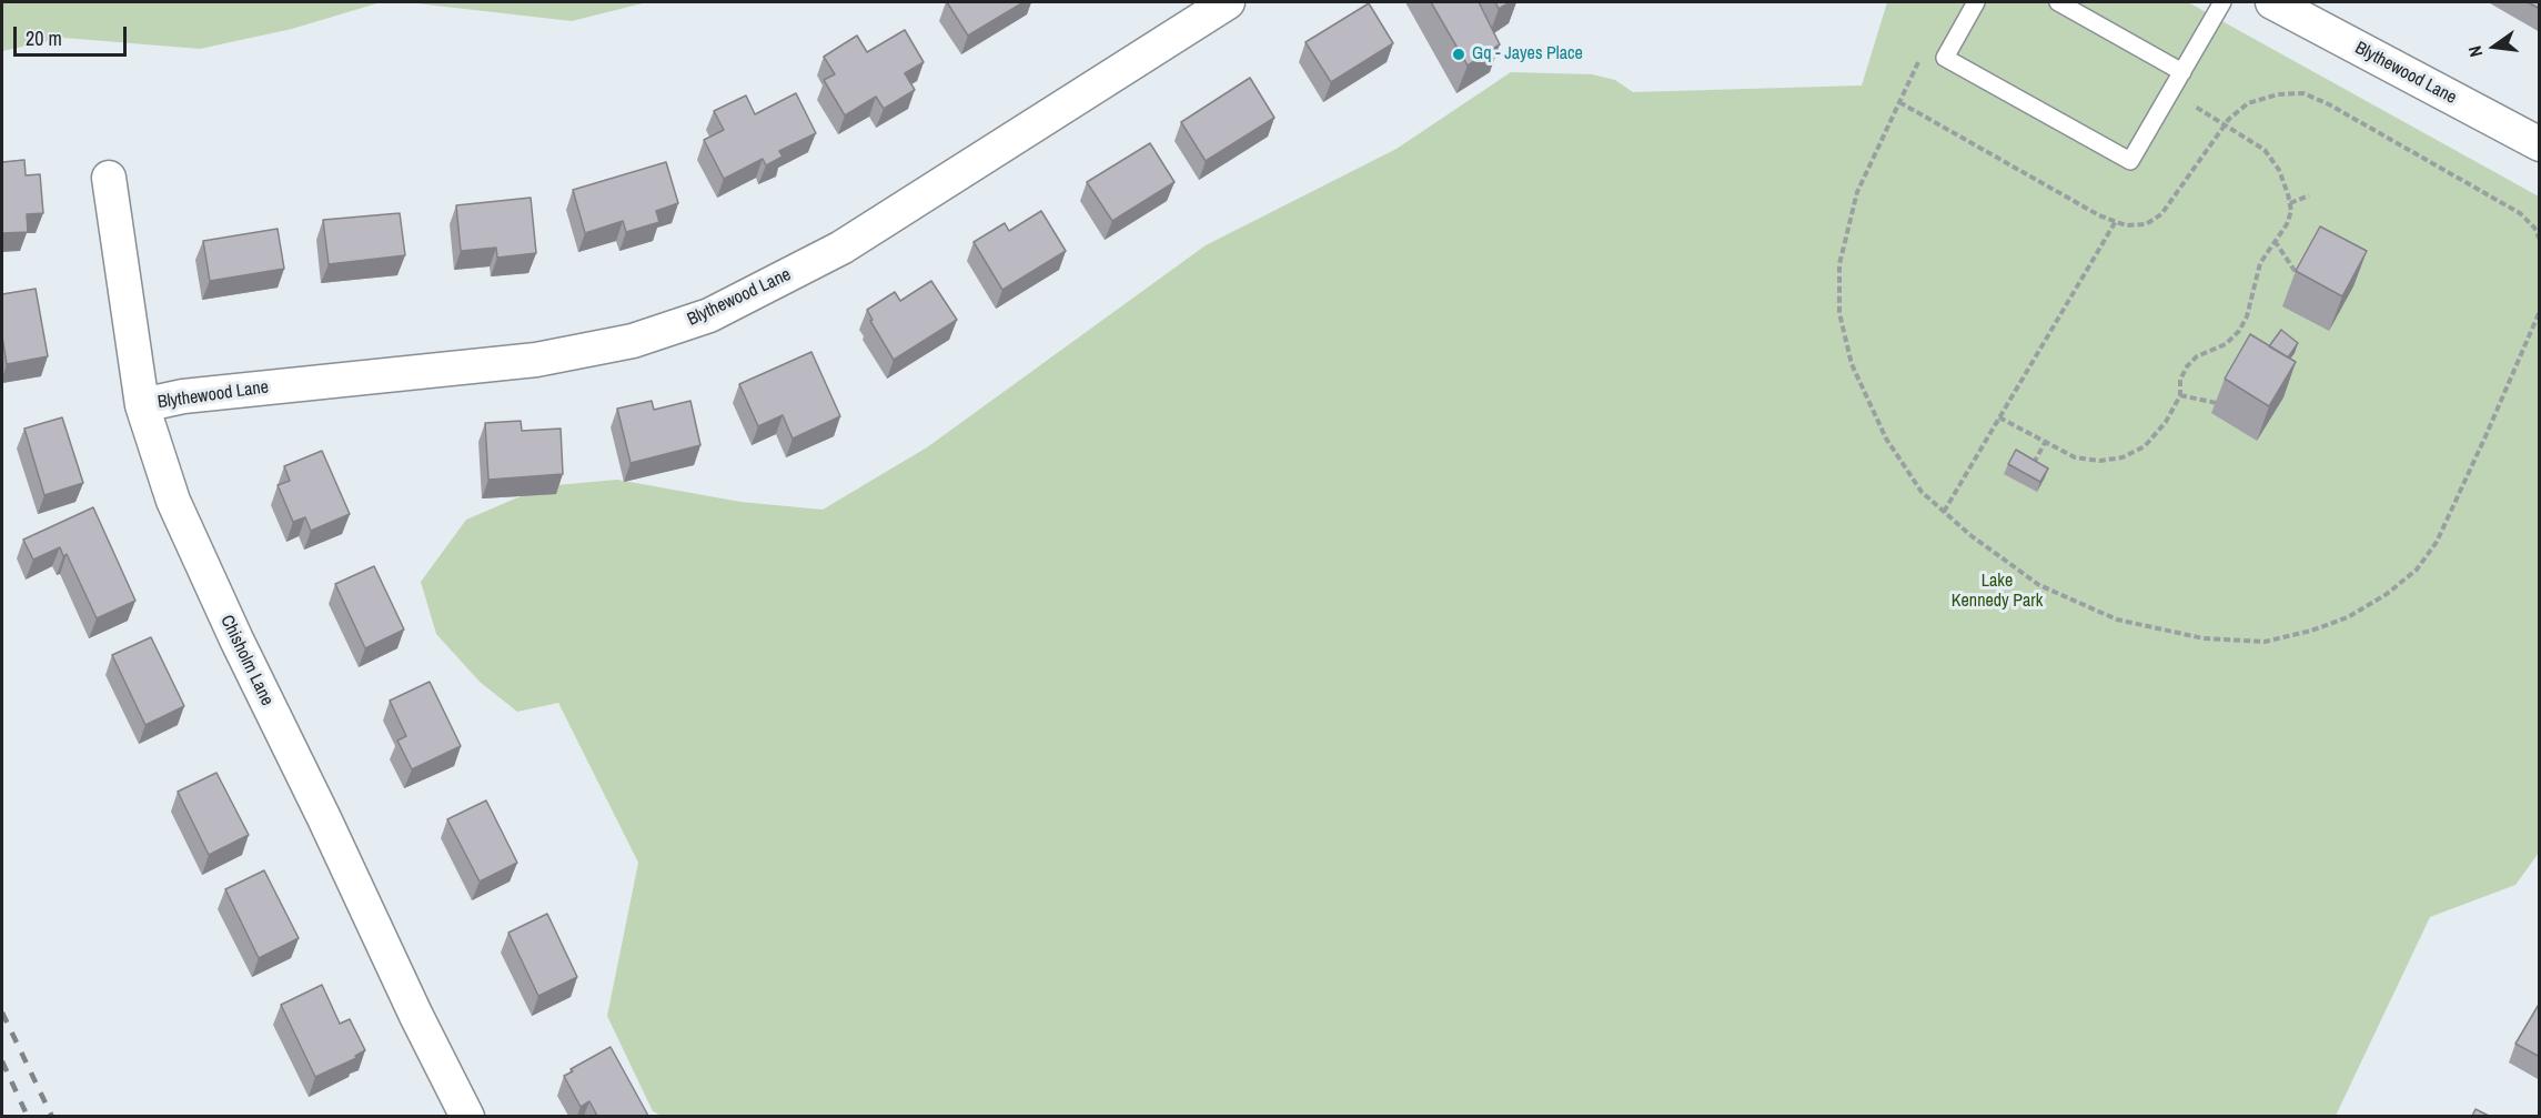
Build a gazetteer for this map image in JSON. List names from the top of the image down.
{
  "streets": {
    "street": ["Blythewood Lane", "Chisholm Lane"]
  },
  "crossings": [
    ["Blythewood Lane", "Chisholm Lane"]
  ],
  "parks": ["Lake Kennedy Park"],
  "places": ["Gq - Jayes Place"],
  "scale_bar": "20 m",
  "north": "left"
}
